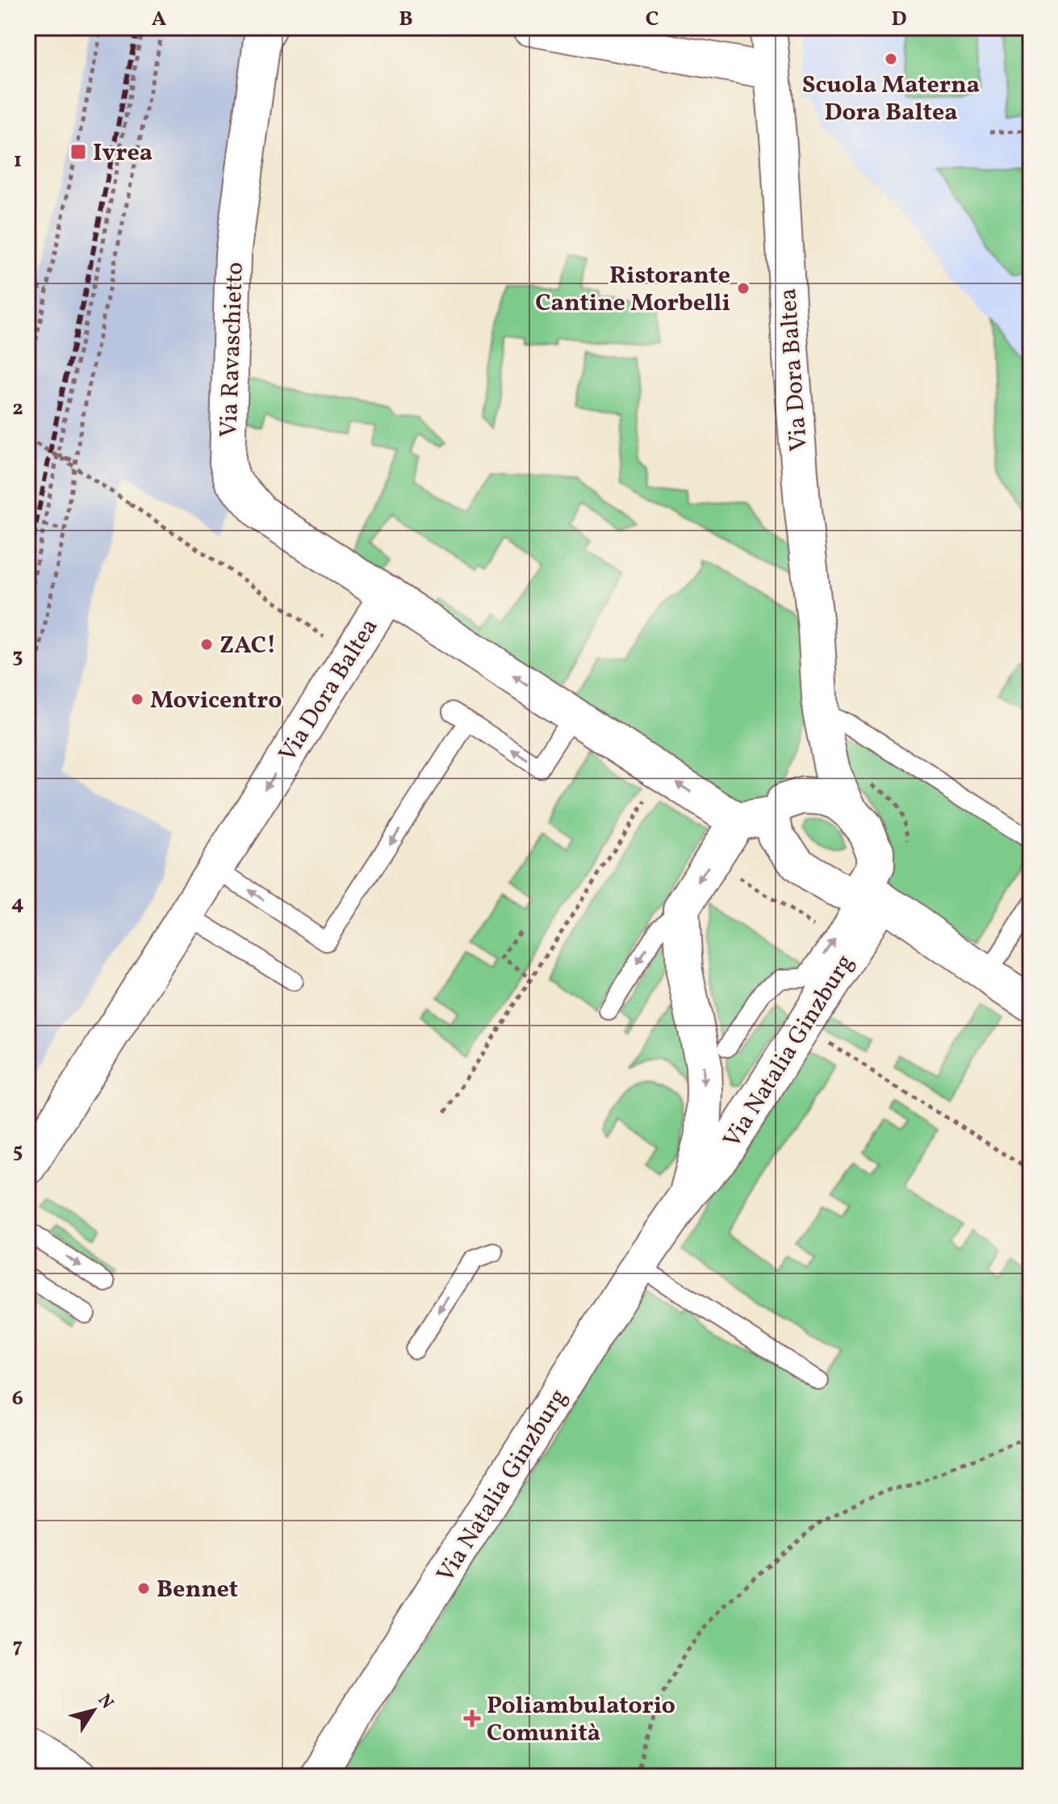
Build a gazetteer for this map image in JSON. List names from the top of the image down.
{
  "streets": {
    "street": ["Via Ravaschietto", "Via Dora Baltea", "Via Natalia Ginzburg"]
  },
  "crossings": [
    ["Via Ravaschietto", "Via Dora Baltea"],
    ["Via Dora Baltea", "Via Natalia Ginzburg"]
  ],
  "places": {
    "other": [
      "Scuola Materna Dora Baltea",
      "Ristorante Cantine Morbelli",
      "ZAC!",
      "Movicentro",
      "Bennet"
    ],
    "transit": ["Ivrea"],
    "health": ["Poliambulatorio Comunità"]
  },
  "north": "top right",
  "grid": {
    "columns": [
      "A",
      "B",
      "C",
      "D"
    ],
    "rows": [
      "1",
      "2",
      "3",
      "4",
      "5",
      "6",
      "7"
    ]
  }
}
